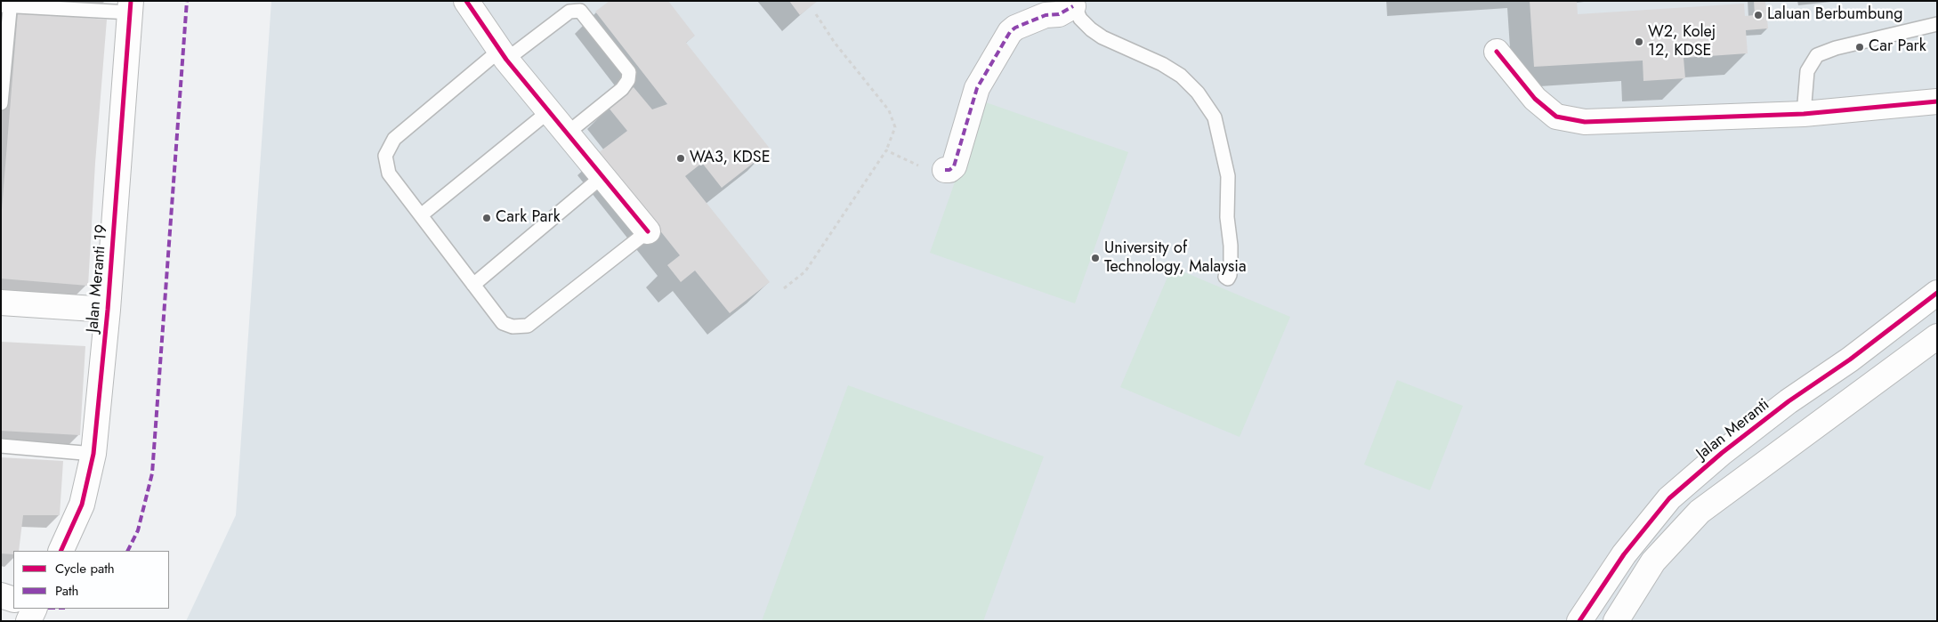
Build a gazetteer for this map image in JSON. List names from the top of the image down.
{
  "streets": {
    "street": ["Jalan Meranti 19", "Jalan Meranti"]
  },
  "places": [
    "Laluan Berbumbung",
    "W2, Kolej 12, KDSE",
    "Car Park",
    "WA3, KDSE",
    "Cark Park",
    "University of Technology, Malaysia"
  ],
  "legend": ["Cycle path", "Path"]
}
